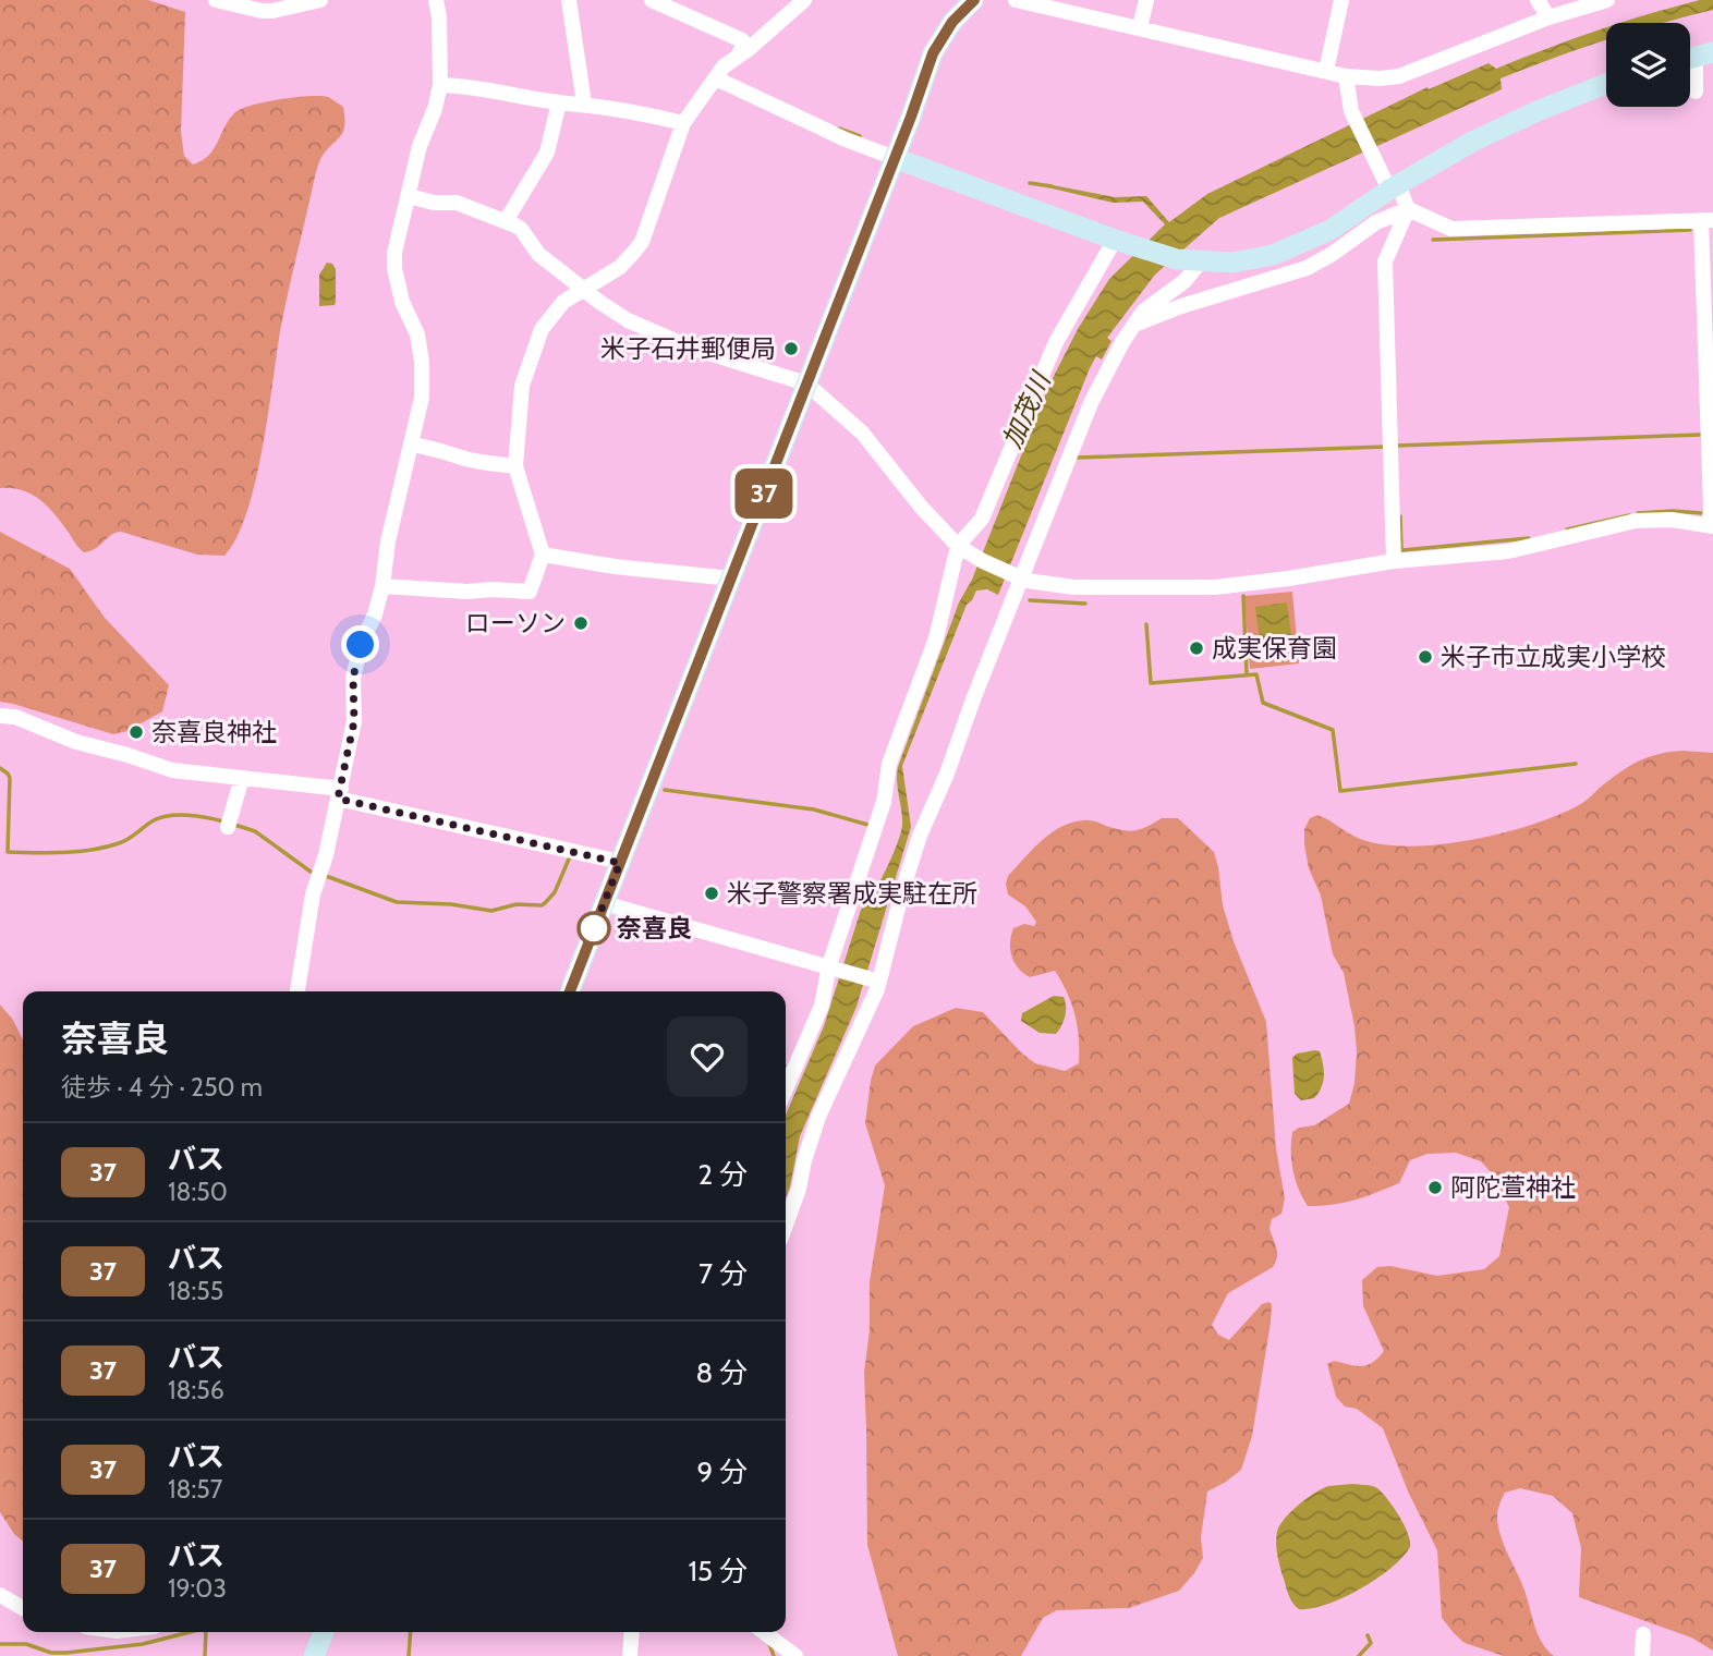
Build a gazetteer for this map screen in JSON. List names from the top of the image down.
{
  "water": ["加茂川"],
  "places": [
    "米子石井郵便局",
    "ローソン",
    "成実保育園",
    "米子市立成実小学校",
    "奈喜良神社",
    "米子警察署成実駐在所",
    "奈喜良",
    "阿陀萱神社"
  ],
  "lines": ["bus line 37"],
  "page": {
    "on_map": "37",
    "heading": ["奈喜良", "徒歩 · 4 分 · 250 m"],
    "list": [
      {
        "mark": "37",
        "name": "バス",
        "note": "18:50",
        "value": "2 分"
      },
      {
        "mark": "37",
        "name": "バス",
        "note": "18:55",
        "value": "7 分"
      },
      {
        "mark": "37",
        "name": "バス",
        "note": "18:56",
        "value": "8 分"
      },
      {
        "mark": "37",
        "name": "バス",
        "note": "18:57",
        "value": "9 分"
      },
      {
        "mark": "37",
        "name": "バス",
        "note": "19:03",
        "value": "15 分"
      }
    ]
  }
}
